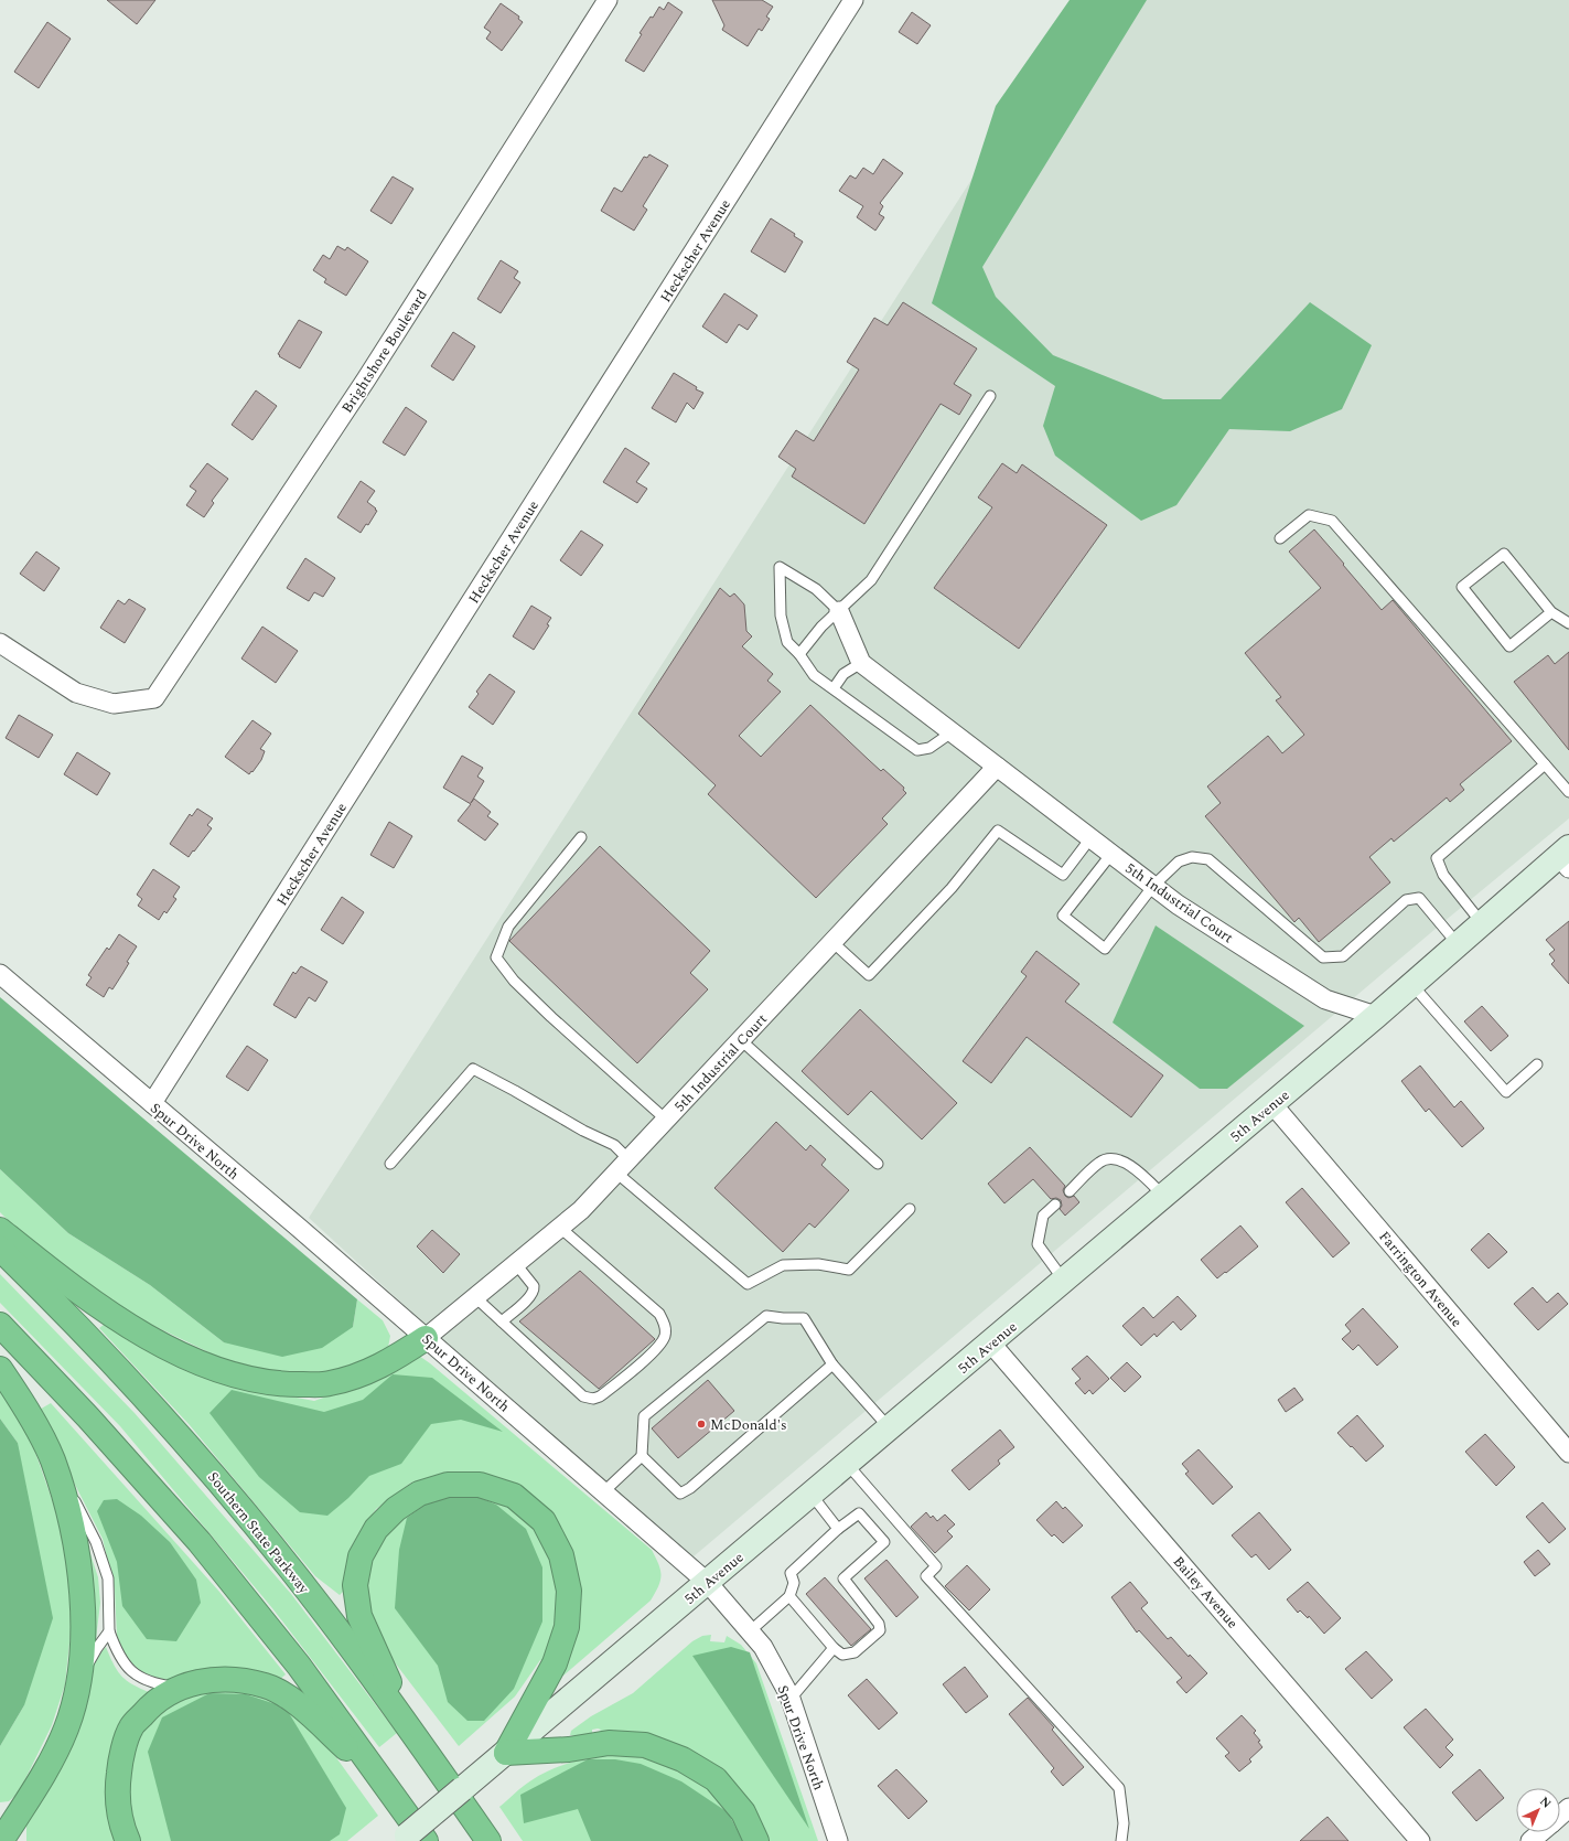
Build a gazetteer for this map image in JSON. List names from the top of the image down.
{
  "streets": {
    "highway": ["Southern State Parkway"],
    "main road": ["5th Avenue"],
    "street": [
      "Heckscher Avenue",
      "Brightshore Boulevard",
      "5th Industrial Court",
      "Spur Drive North",
      "Farrington Avenue",
      "Bailey Avenue"
    ]
  },
  "crossings": [
    ["Heckscher Avenue", "Spur Drive North"],
    ["5th Industrial Court", "5th Avenue"],
    ["5th Industrial Court", "Spur Drive North"],
    ["5th Avenue", "Spur Drive North"],
    ["5th Avenue", "Farrington Avenue"],
    ["5th Avenue", "Bailey Avenue"]
  ],
  "places": ["McDonald's"],
  "north": "top right"
}
